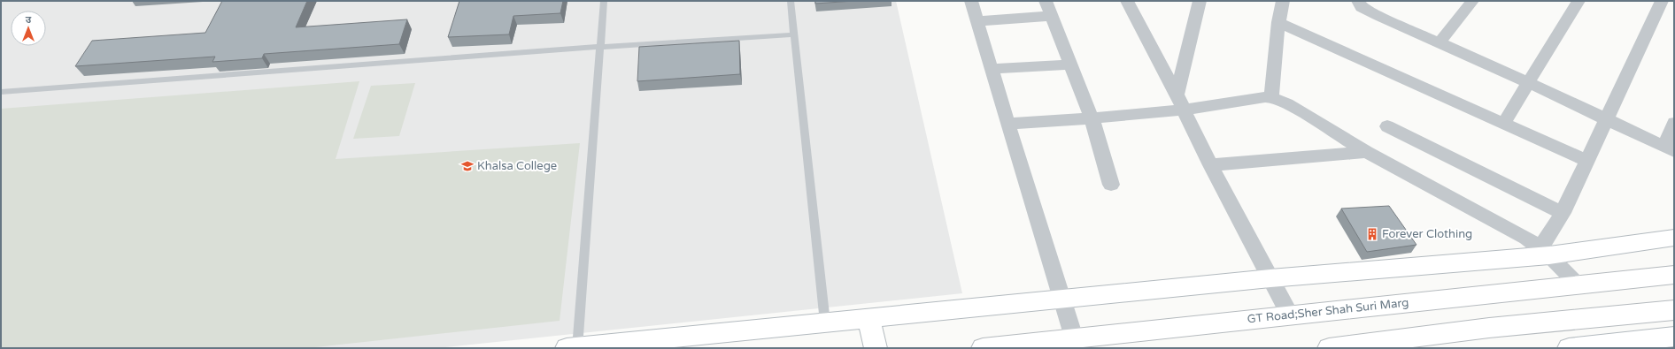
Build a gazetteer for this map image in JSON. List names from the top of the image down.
{
  "streets": {
    "main road": ["GT Road;Sher Shah Suri Marg"]
  },
  "places": {
    "school or university": ["Khalsa College"],
    "building": ["Forever Clothing"]
  },
  "north": "top"
}
